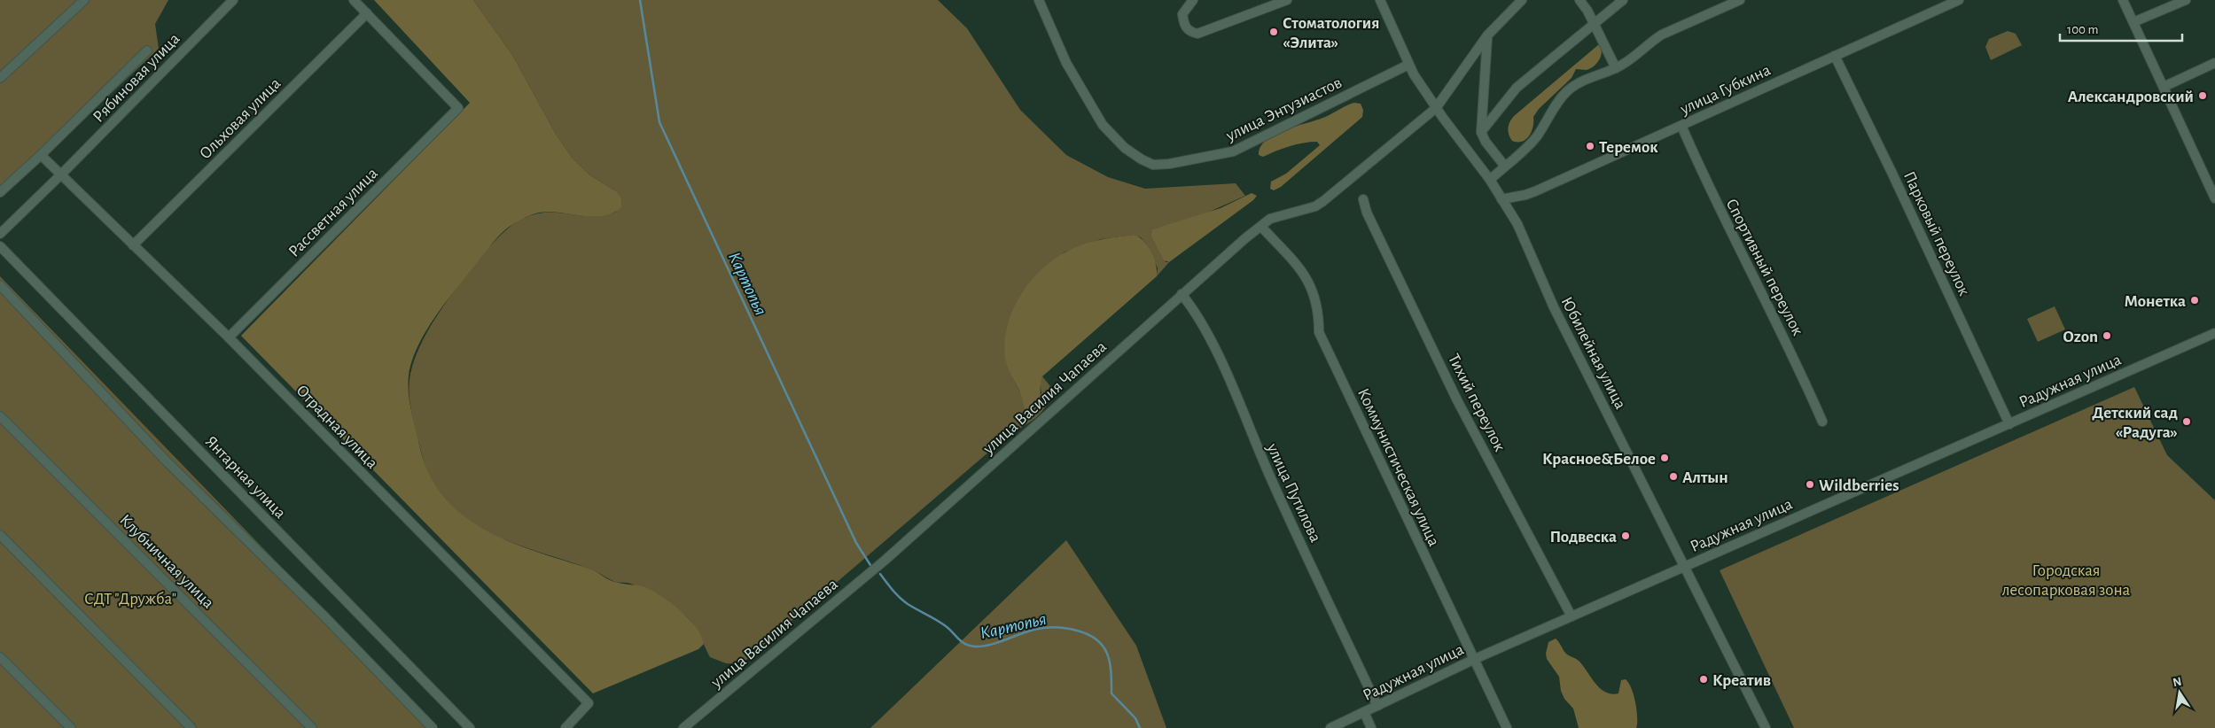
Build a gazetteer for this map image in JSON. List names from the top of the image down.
{
  "streets": {
    "street": [
      "Рябиновая улица",
      "улица Губкина",
      "улица Энтузиастов",
      "Ольховая улица",
      "Рассветная улица",
      "Парковый переулок",
      "Спортивный переулок",
      "Юбилейная улица",
      "Радужная улица",
      "улица Василия Чапаева",
      "Тихий переулок",
      "Отрадная улица",
      "Коммунистическая улица",
      "Янтарная улица",
      "улица Путилова",
      "Клубничная улица"
    ]
  },
  "crossings": [
    ["Рябиновая улица", "Отрадная улица"],
    ["улица Губкина", "Парковый переулок"],
    ["улица Губкина", "Спортивный переулок"],
    ["улица Губкина", "Юбилейная улица"],
    ["улица Энтузиастов", "Юбилейная улица"],
    ["Ольховая улица", "Рассветная улица"],
    ["Ольховая улица", "Отрадная улица"],
    ["Рассветная улица", "Отрадная улица"],
    ["Парковый переулок", "Радужная улица"],
    ["Юбилейная улица", "Радужная улица"],
    ["Юбилейная улица", "улица Василия Чапаева"],
    ["Радужная улица", "Тихий переулок"],
    ["Радужная улица", "Коммунистическая улица"],
    ["Радужная улица", "улица Путилова"],
    ["улица Василия Чапаева", "Коммунистическая улица"],
    ["улица Василия Чапаева", "улица Путилова"]
  ],
  "water": ["Картопья"],
  "parks": ["Городская лесопарковая зона", "СДТ \"Дружба\""],
  "places": [
    "Стоматология «Элита»",
    "Александровский",
    "Теремок",
    "Монетка",
    "Ozon",
    "Детский сад «Радуга»",
    "Красное&Белое",
    "Алтын",
    "Wildberries",
    "Подвеска",
    "Креатив"
  ],
  "scale_bar": "100 m",
  "north": "top"
}
